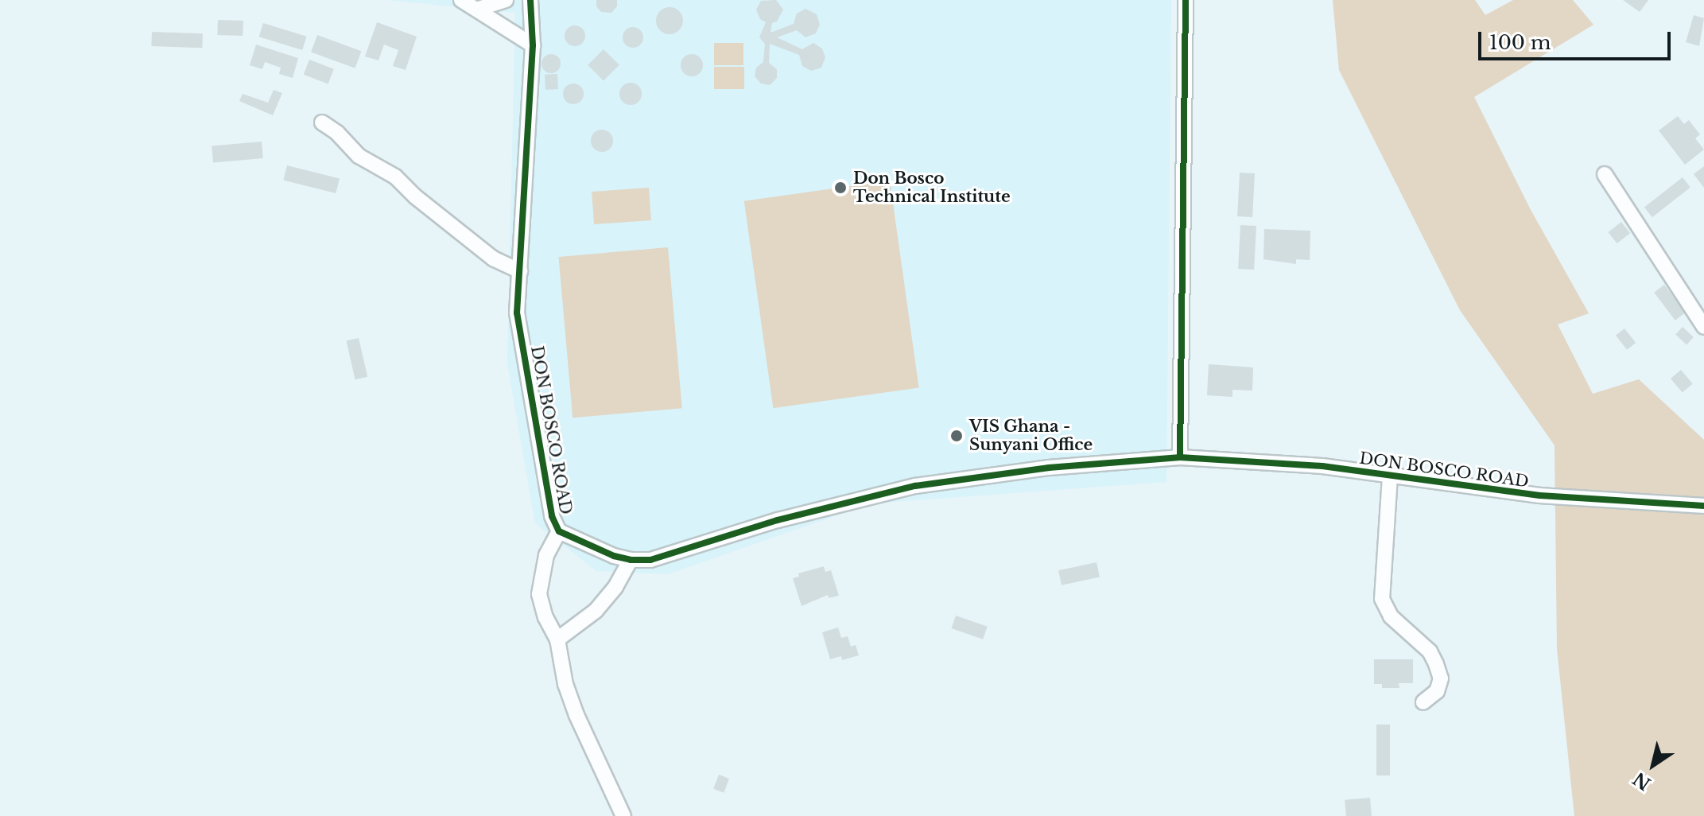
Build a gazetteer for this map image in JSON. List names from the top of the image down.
{
  "streets": {
    "street": ["DON BOSCO ROAD"]
  },
  "places": ["Don Bosco Technical Institute", "VIS Ghana - Sunyani Office"],
  "scale_bar": "100 m",
  "north": "bottom left"
}
